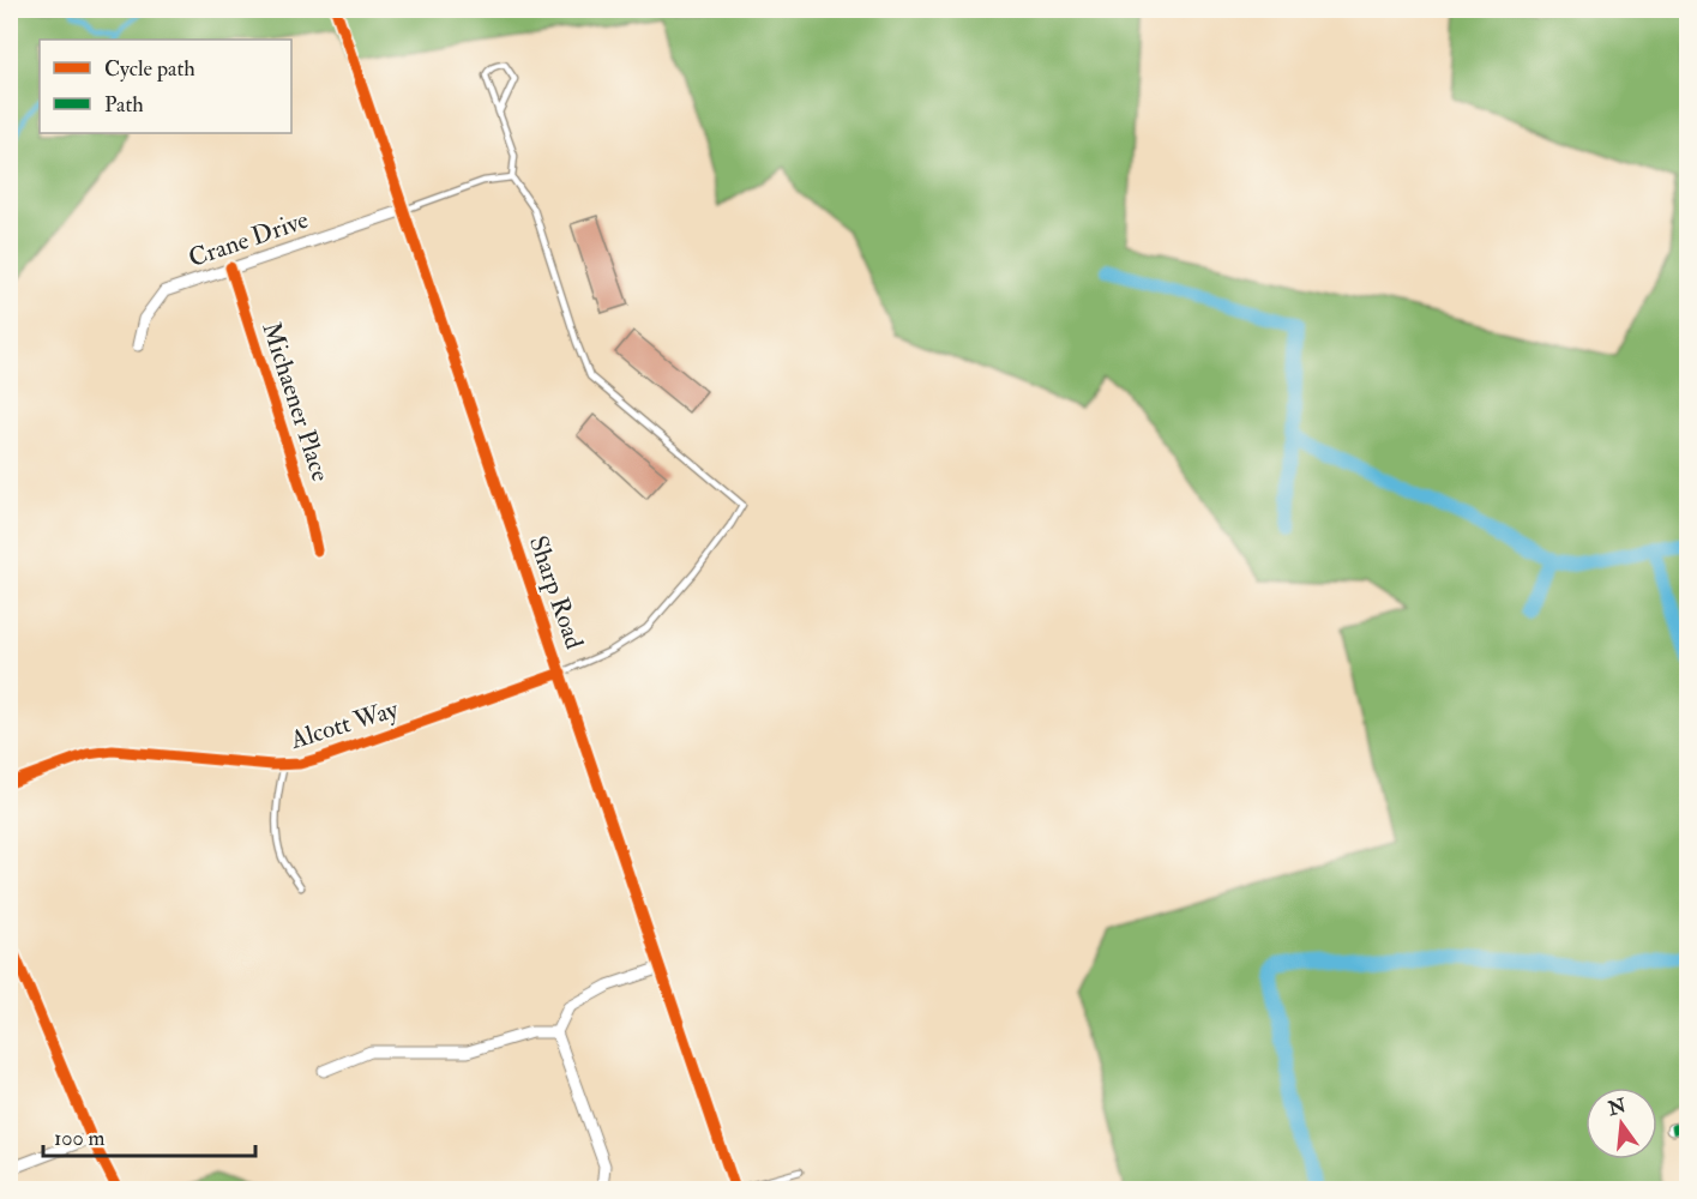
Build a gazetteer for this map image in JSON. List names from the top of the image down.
{
  "streets": {
    "street": [
      "Crane Drive",
      "Michaener Place",
      "Sharp Road",
      "Alcott Way"
    ]
  },
  "crossings": [
    ["Crane Drive", "Michaener Place"],
    ["Crane Drive", "Sharp Road"],
    ["Sharp Road", "Alcott Way"]
  ],
  "legend": ["Cycle path", "Path"],
  "scale_bar": "100 m",
  "north": "top"
}
